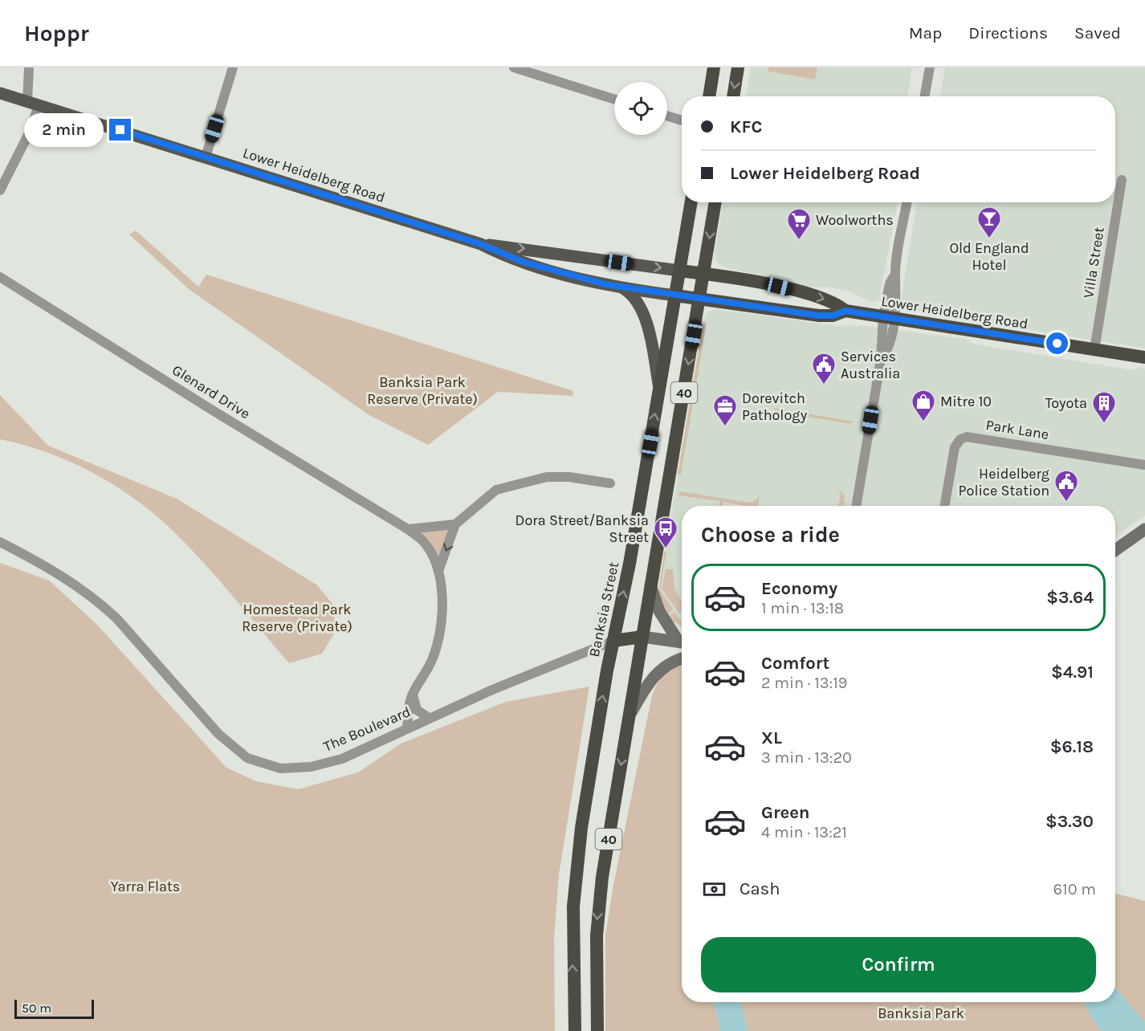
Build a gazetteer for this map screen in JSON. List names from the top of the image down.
{
  "streets": {
    "highway": ["Lower Heidelberg Road", "40", "Banksia Street"],
    "street": [
      "Villa Street",
      "Glenard Drive",
      "Park Lane",
      "The Boulevard"
    ]
  },
  "crossings": [
    ["Lower Heidelberg Road", "Villa Street"],
    ["Lower Heidelberg Road", "40"],
    ["Lower Heidelberg Road", "Banksia Street"],
    ["Glenard Drive", "The Boulevard"],
    ["Banksia Street", "The Boulevard"]
  ],
  "parks": [
    "Banksia Park Reserve (Private)",
    "Homestead Park Reserve (Private)",
    "Yarra Flats",
    "Banksia Park"
  ],
  "places": {
    "bar": ["Old England Hotel"],
    "supermarket": ["Woolworths"],
    "public building": ["Services Australia", "Heidelberg Police Station"],
    "shop": ["Mitre 10"],
    "building": ["Toyota"],
    "office": ["Dorevitch Pathology"],
    "bus stop": ["Dora Street/Banksia Street"]
  },
  "scale_bar": "50 m",
  "page": {
    "header": "Hoppr",
    "nav": ["Map", "Directions", "Saved"],
    "banner": ["KFC", "Lower Heidelberg Road"],
    "bubble": "2 min",
    "heading": "Choose a ride",
    "list": [
      {
        "name": "Economy",
        "note": "1 min · 13:18",
        "value": "$3.64"
      },
      {
        "name": "Comfort",
        "note": "2 min · 13:19",
        "value": "$4.91"
      },
      {
        "name": "XL",
        "note": "3 min · 13:20",
        "value": "$6.18"
      },
      {
        "name": "Green",
        "note": "4 min · 13:21",
        "value": "$3.30"
      }
    ],
    "pay": ["Cash", "610 m"],
    "buttons": "Confirm",
    "scale": "50 m"
  }
}
